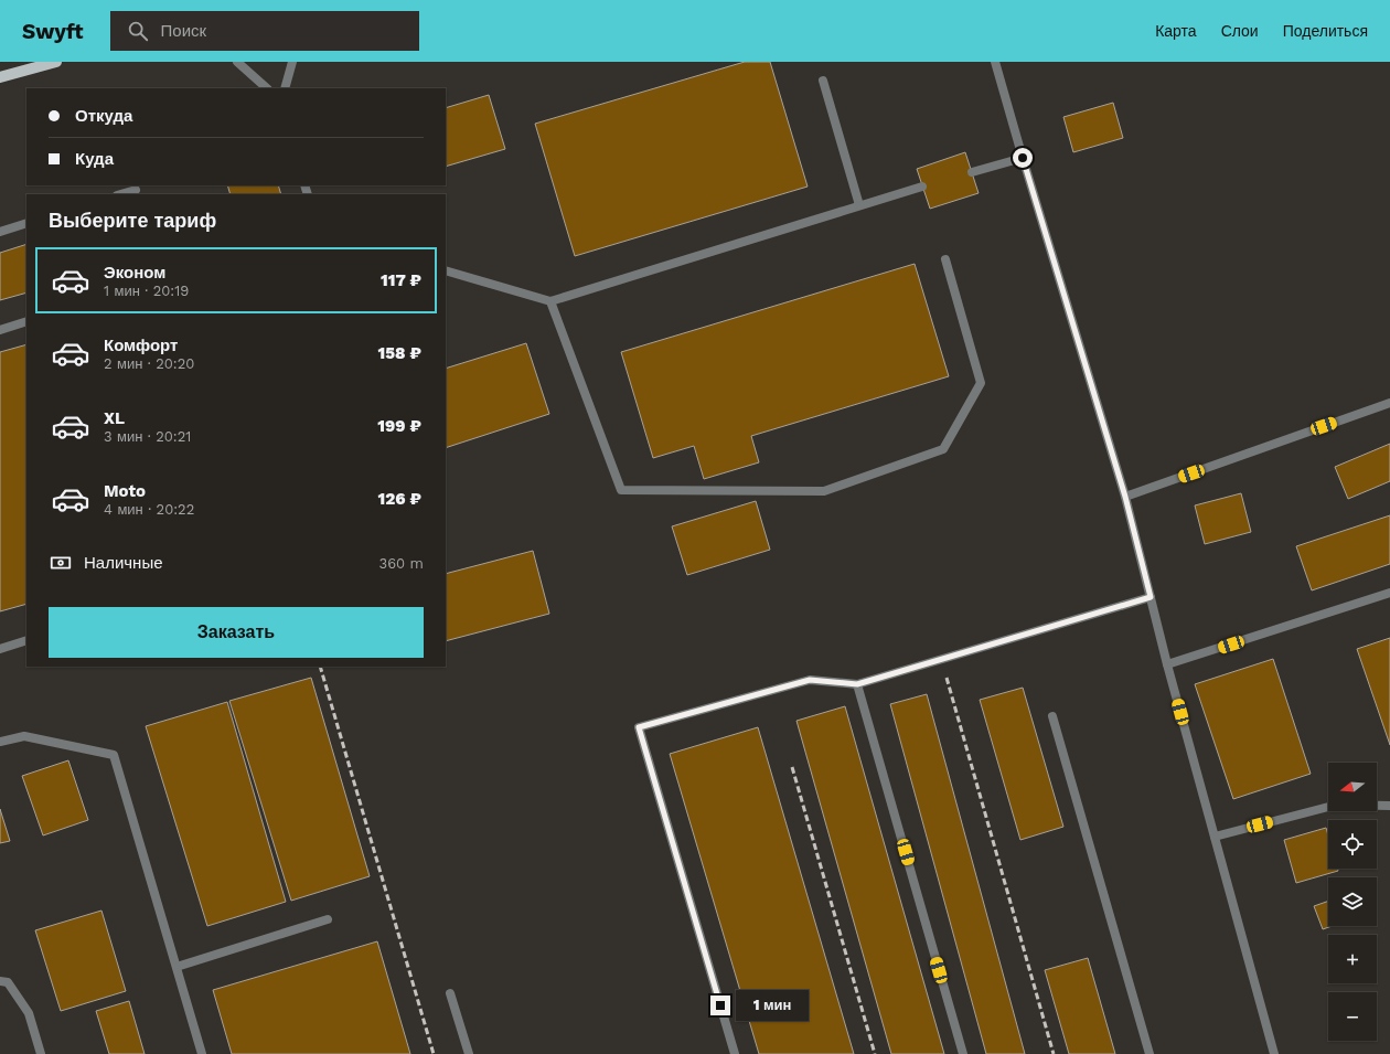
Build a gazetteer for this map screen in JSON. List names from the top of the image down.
{
  "north": "left",
  "page": {
    "header": "Swyft",
    "search": "Поиск",
    "nav": ["Карта", "Слои", "Поделиться"],
    "banner": ["Откуда", "Куда"],
    "heading": "Выберите тариф",
    "list": [
      {
        "name": "Эконом",
        "note": "1 мин · 20:19",
        "value": "117 ₽"
      },
      {
        "name": "Комфорт",
        "note": "2 мин · 20:20",
        "value": "158 ₽"
      },
      {
        "name": "XL",
        "note": "3 мин · 20:21",
        "value": "199 ₽"
      },
      {
        "name": "Moto",
        "note": "4 мин · 20:22",
        "value": "126 ₽"
      }
    ],
    "pay": ["Наличные", "360 m"],
    "buttons": "Заказать",
    "map_buttons": ["+", "−"],
    "bubble": "1 мин"
  }
}
